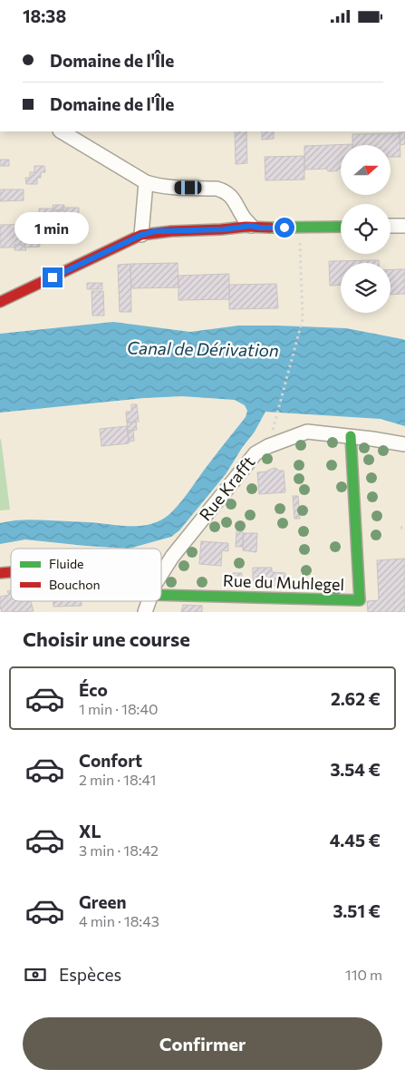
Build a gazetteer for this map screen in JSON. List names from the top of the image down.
{
  "streets": {
    "street": ["Rue Krafft", "Rue du Muhlegel"]
  },
  "crossings": [
    ["Rue Krafft", "Rue du Muhlegel"]
  ],
  "water": ["Canal de Dérivation"],
  "legend": ["Fluide", "Bouchon"],
  "north": "right",
  "page": {
    "status": "18:38",
    "banner": ["Domaine de l'Île", "Domaine de l'Île"],
    "bubble": "1 min",
    "heading": "Choisir une course",
    "list": [
      {
        "name": "Éco",
        "note": "1 min · 18:40",
        "value": "2.62 €"
      },
      {
        "name": "Confort",
        "note": "2 min · 18:41",
        "value": "3.54 €"
      },
      {
        "name": "XL",
        "note": "3 min · 18:42",
        "value": "4.45 €"
      },
      {
        "name": "Green",
        "note": "4 min · 18:43",
        "value": "3.51 €"
      }
    ],
    "pay": ["Espèces", "110 m"],
    "buttons": "Confirmer"
  }
}
